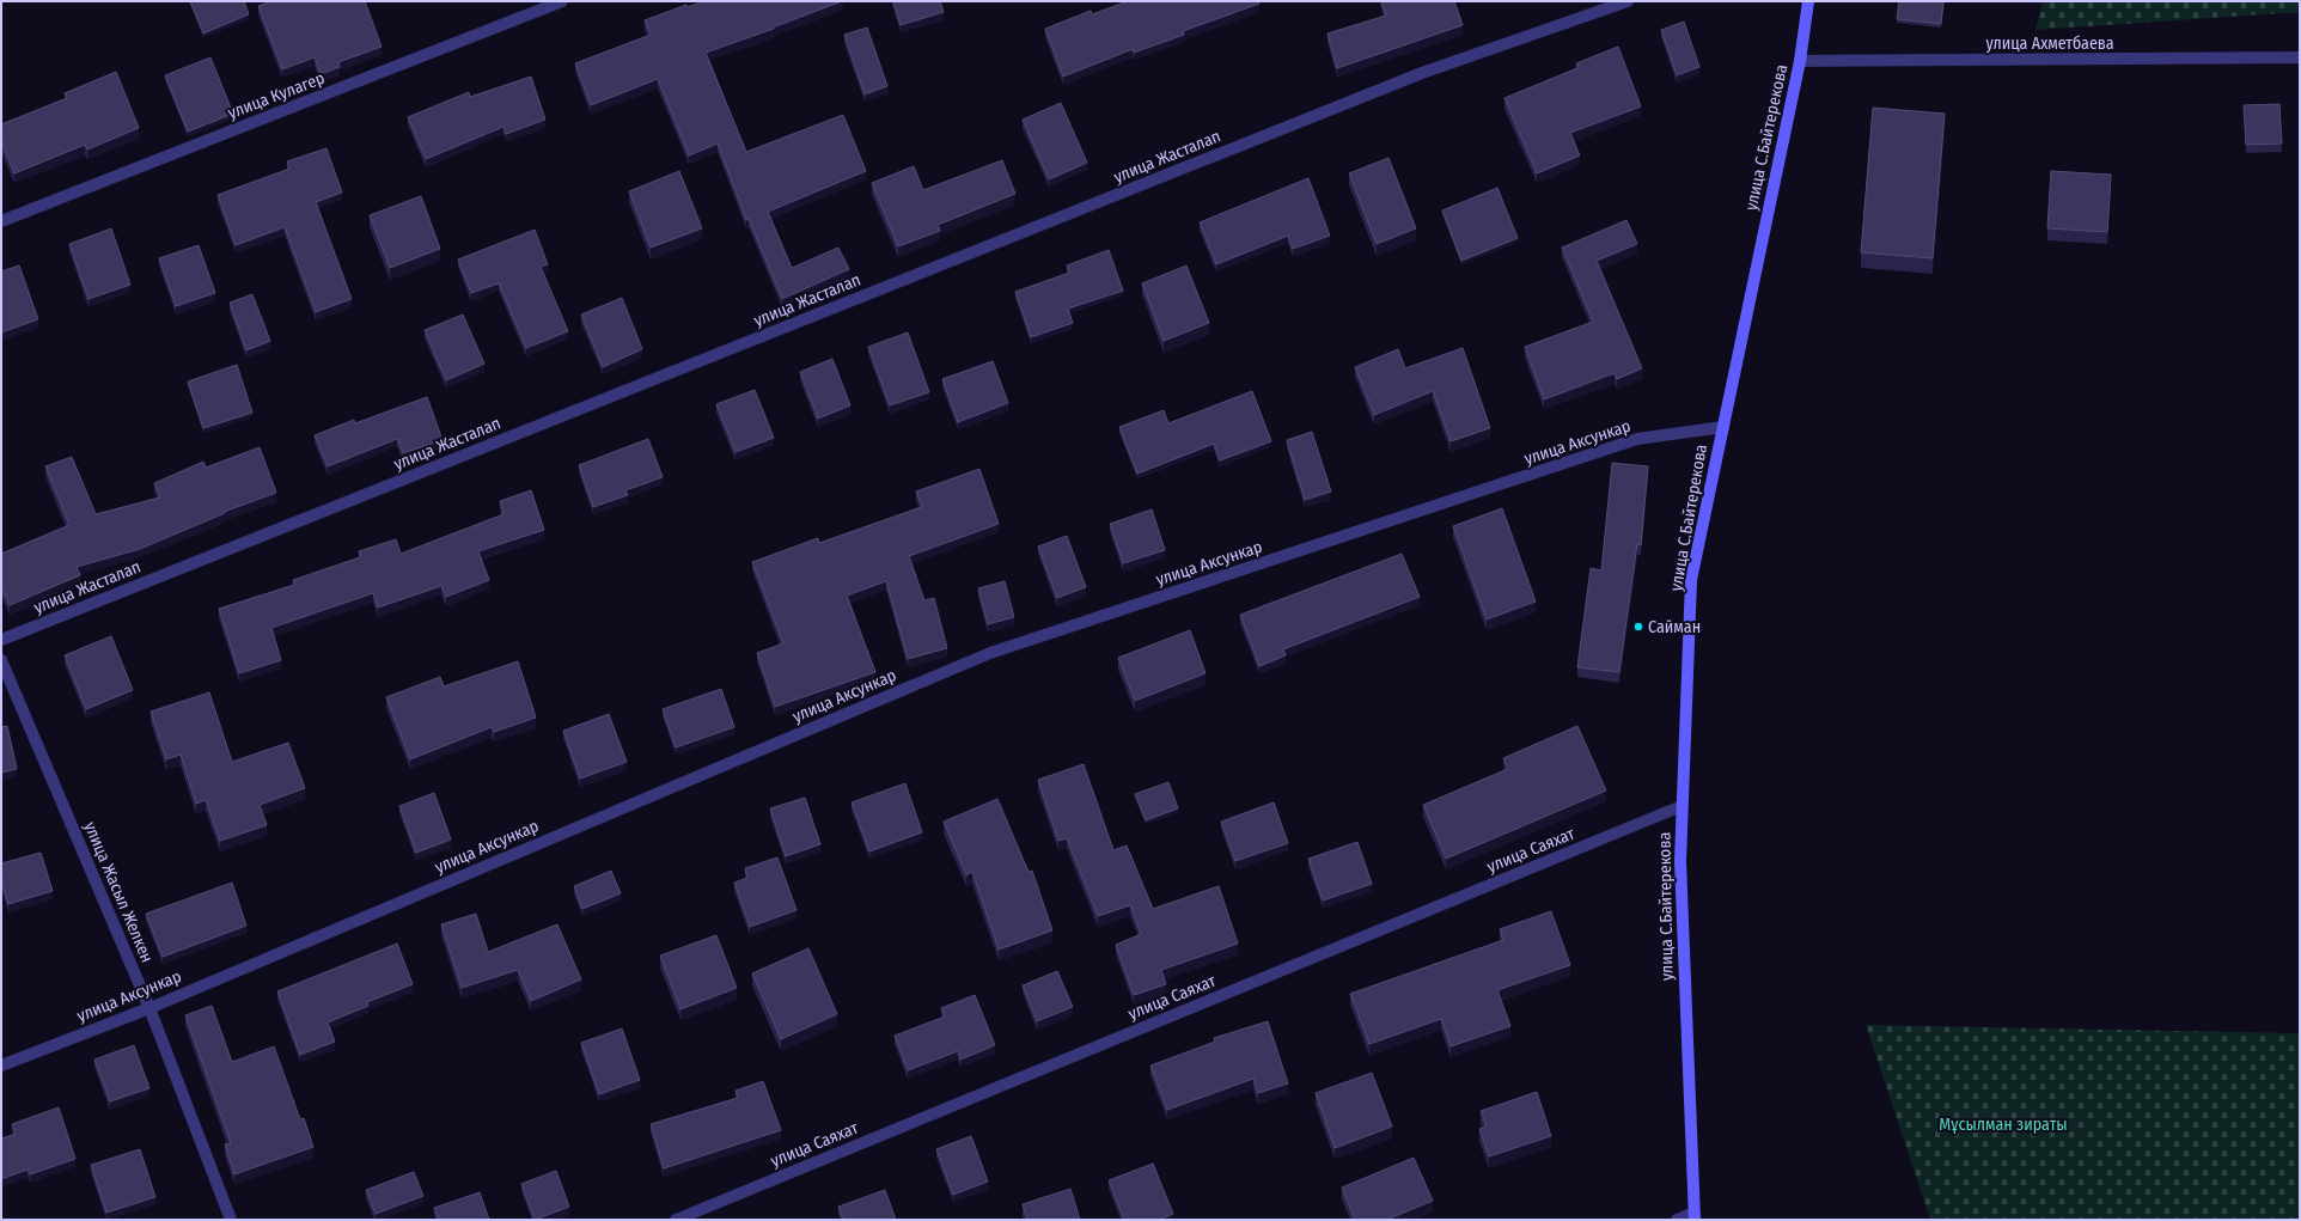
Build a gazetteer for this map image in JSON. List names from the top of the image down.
{
  "streets": {
    "main road": ["улица С.Байтерекова"],
    "street": [
      "улица Ахметбаева",
      "улица Кулагер",
      "улица Жасталап",
      "улица Аксункар",
      "улица Саяхат",
      "улица Жасыл Желкен"
    ]
  },
  "crossings": [
    ["улица Ахметбаева", "улица С.Байтерекова"],
    ["улица С.Байтерекова", "улица Аксункар"],
    ["улица С.Байтерекова", "улица Саяхат"],
    ["улица Аксункар", "улица Жасыл Желкен"]
  ],
  "parks": ["Мұсылман зираты"],
  "places": ["Сайман"]
}
